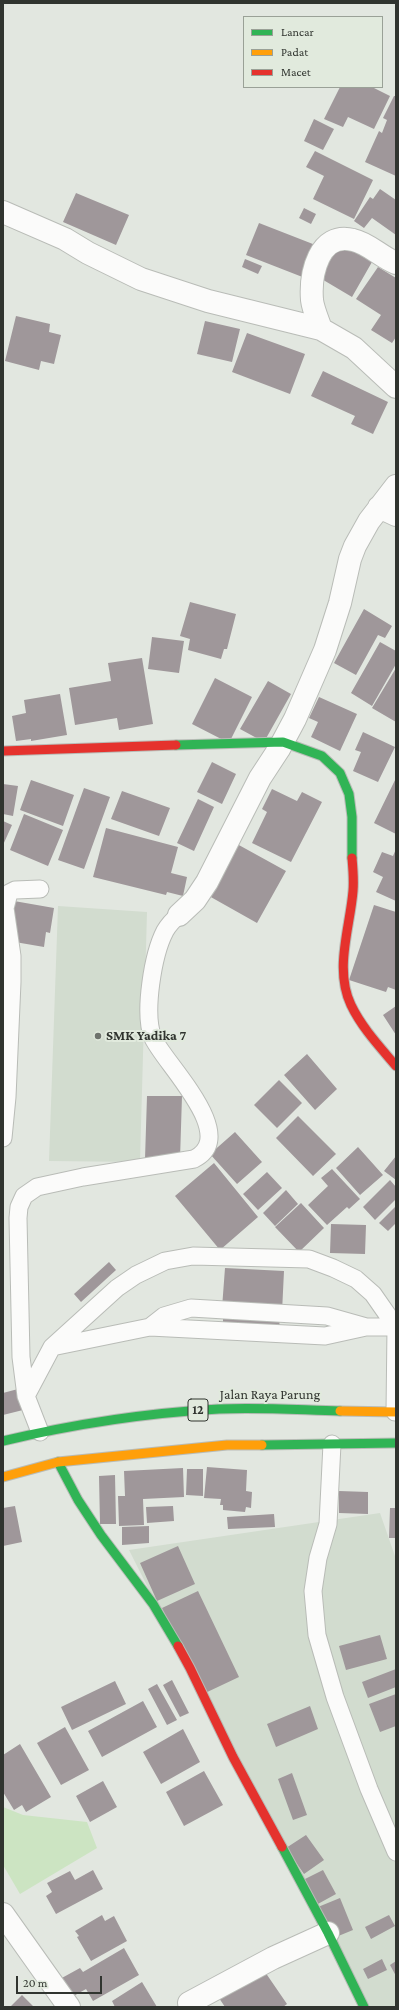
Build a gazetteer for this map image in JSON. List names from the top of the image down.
{
  "streets": {
    "main road": ["Jalan Raya Parung", "12"]
  },
  "places": ["SMK Yadika 7"],
  "legend": ["Lancar", "Padat", "Macet"],
  "scale_bar": "20 m"
}
